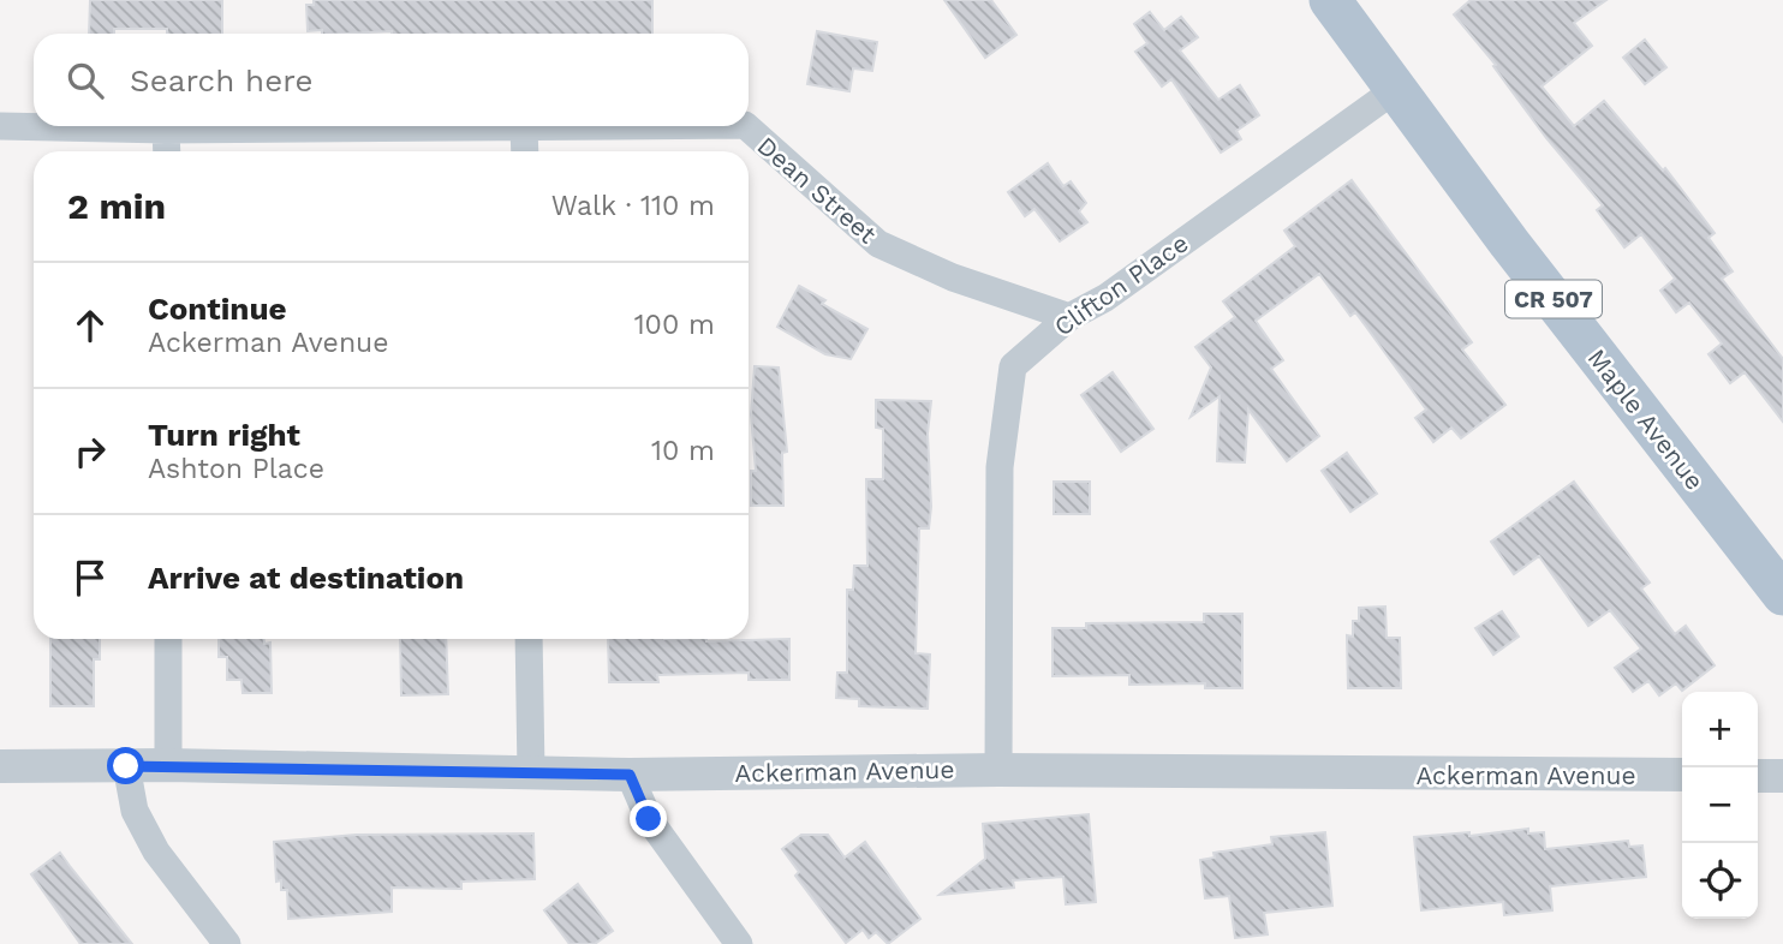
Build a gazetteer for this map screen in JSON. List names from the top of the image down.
{
  "streets": {
    "main road": ["CR 507", "Maple Avenue"],
    "street": ["Dean Street", "Clifton Place", "Ackerman Avenue"]
  },
  "crossings": [
    ["Dean Street", "Clifton Place"],
    ["Clifton Place", "Maple Avenue"],
    ["Clifton Place", "Ackerman Avenue"]
  ],
  "page": {
    "search": "Search here",
    "heading": ["2 min", "Walk · 110 m"],
    "list": [
      ["Continue", "Ackerman Avenue", "100 m"],
      ["Turn right", "Ashton Place", "10 m"],
      "Arrive at destination"
    ],
    "map_buttons": ["+", "−"]
  }
}
